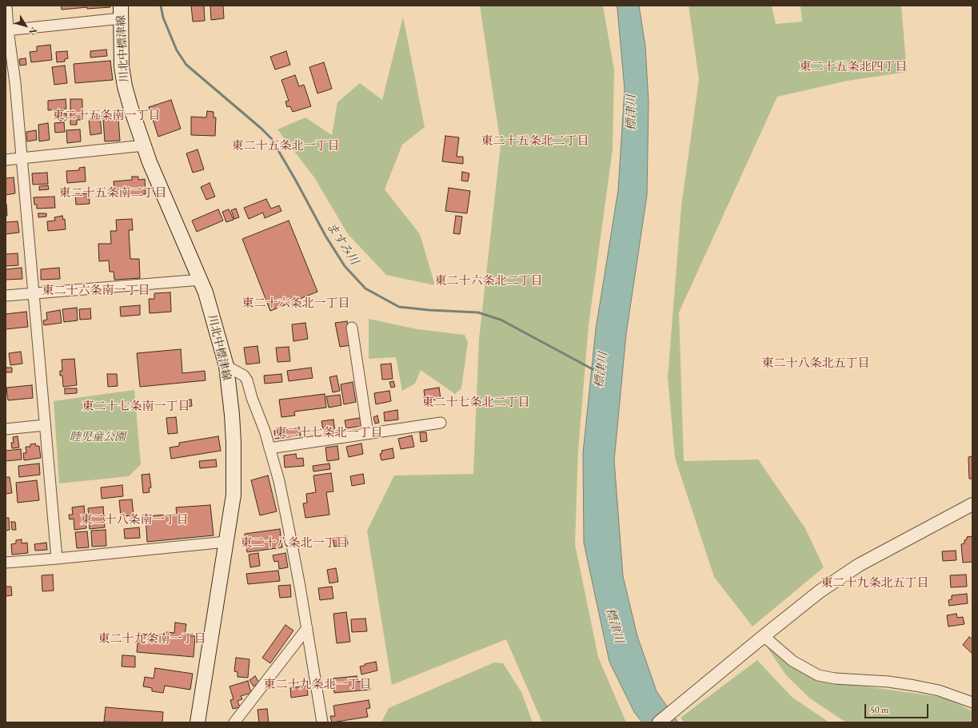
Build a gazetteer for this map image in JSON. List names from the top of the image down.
{
  "streets": {
    "main road": ["川北中標津線"]
  },
  "districts": [
    "東二十五条北四丁目",
    "東二十五条南一丁目",
    "東二十五条北二丁目",
    "東二十五条北一丁目",
    "東二十五条南二丁目",
    "東二十六条北二丁目",
    "東二十六条南一丁目",
    "東二十六条北一丁目",
    "東二十八条北五丁目",
    "東二十七条北二丁目",
    "東二十七条南一丁目",
    "東二十七条北一丁目",
    "東二十八条南一丁目",
    "東二十八条北一丁目",
    "東二十九条北五丁目",
    "東二十九条南一丁目",
    "東二十九条北一丁目"
  ],
  "water": ["標津川", "ますみ川"],
  "parks": ["睦児童公園"],
  "scale_bar": "50 m",
  "north": "bottom right"
}
